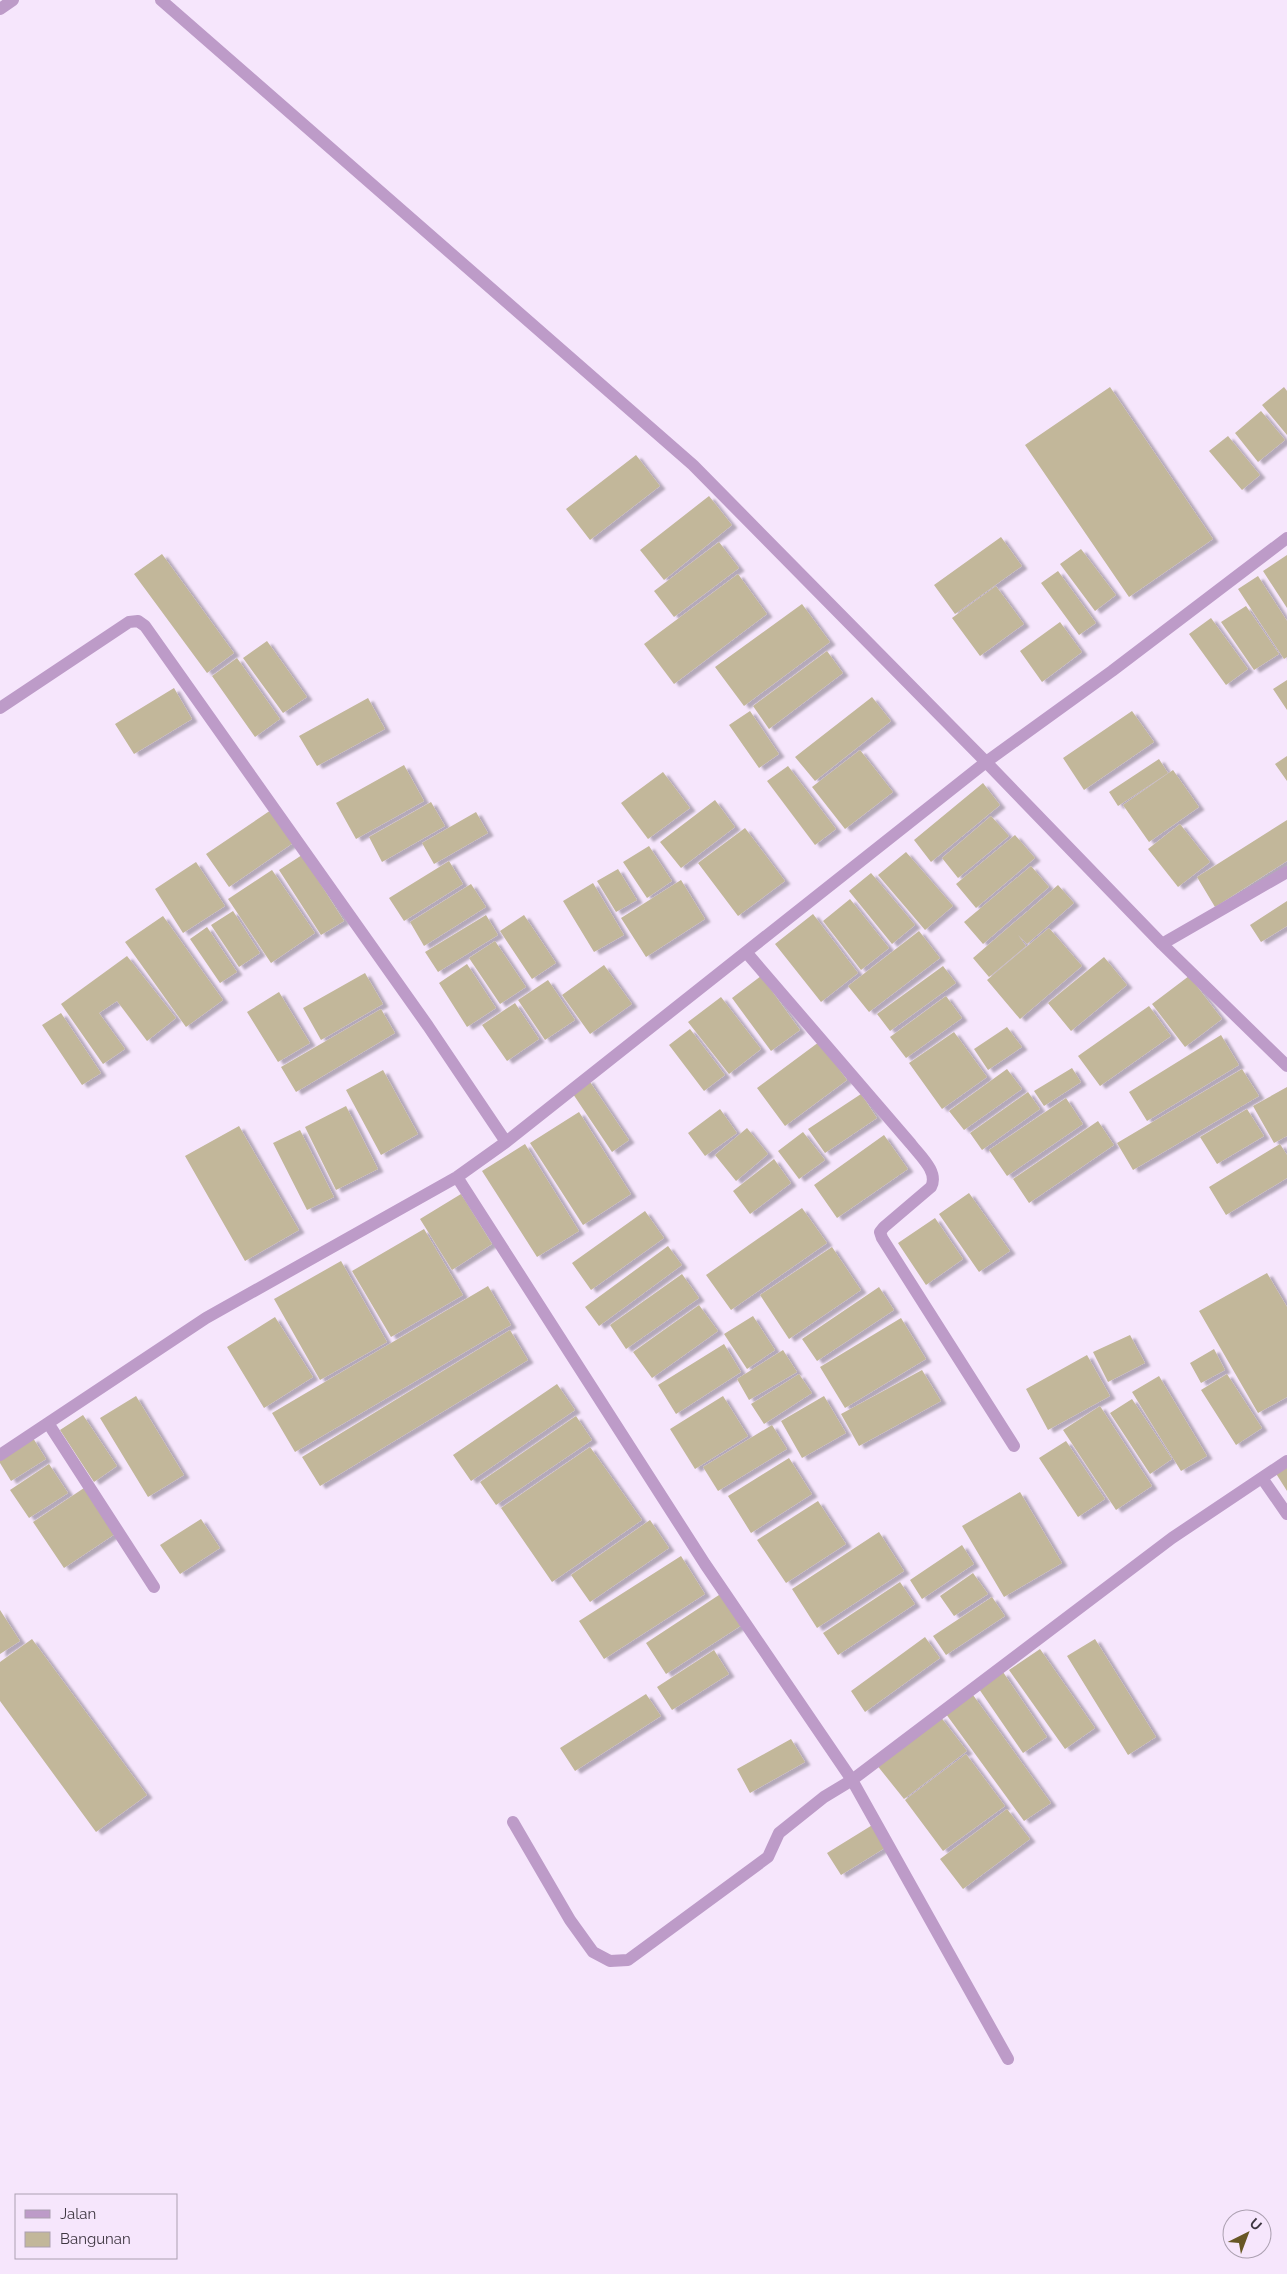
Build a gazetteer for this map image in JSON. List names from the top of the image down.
{
  "legend": ["Jalan", "Bangunan"],
  "north": "top right"
}
